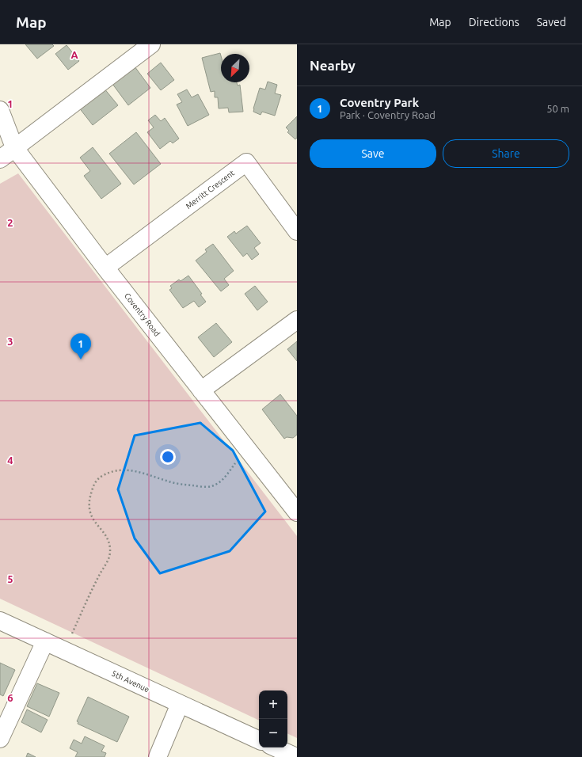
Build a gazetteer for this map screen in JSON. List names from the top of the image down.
{
  "streets": {
    "street": ["Merritt Crescent", "Coventry Road", "5th Avenue"]
  },
  "crossings": [
    ["Merritt Crescent", "Coventry Road"]
  ],
  "north": "bottom left",
  "page": {
    "header": "Map",
    "nav": ["Map", "Directions", "Saved"],
    "heading": "Nearby",
    "list": [
      {
        "mark": "1",
        "name": "Coventry Park",
        "note": "Park · Coventry Road",
        "value": "50 m"
      }
    ],
    "buttons": ["Save", "Share"],
    "pins": "1",
    "map_buttons": ["+", "−"]
  },
  "grid": {
    "columns": ["A"],
    "rows": [
      "1",
      "2",
      "3",
      "4",
      "5",
      "6"
    ]
  }
}
